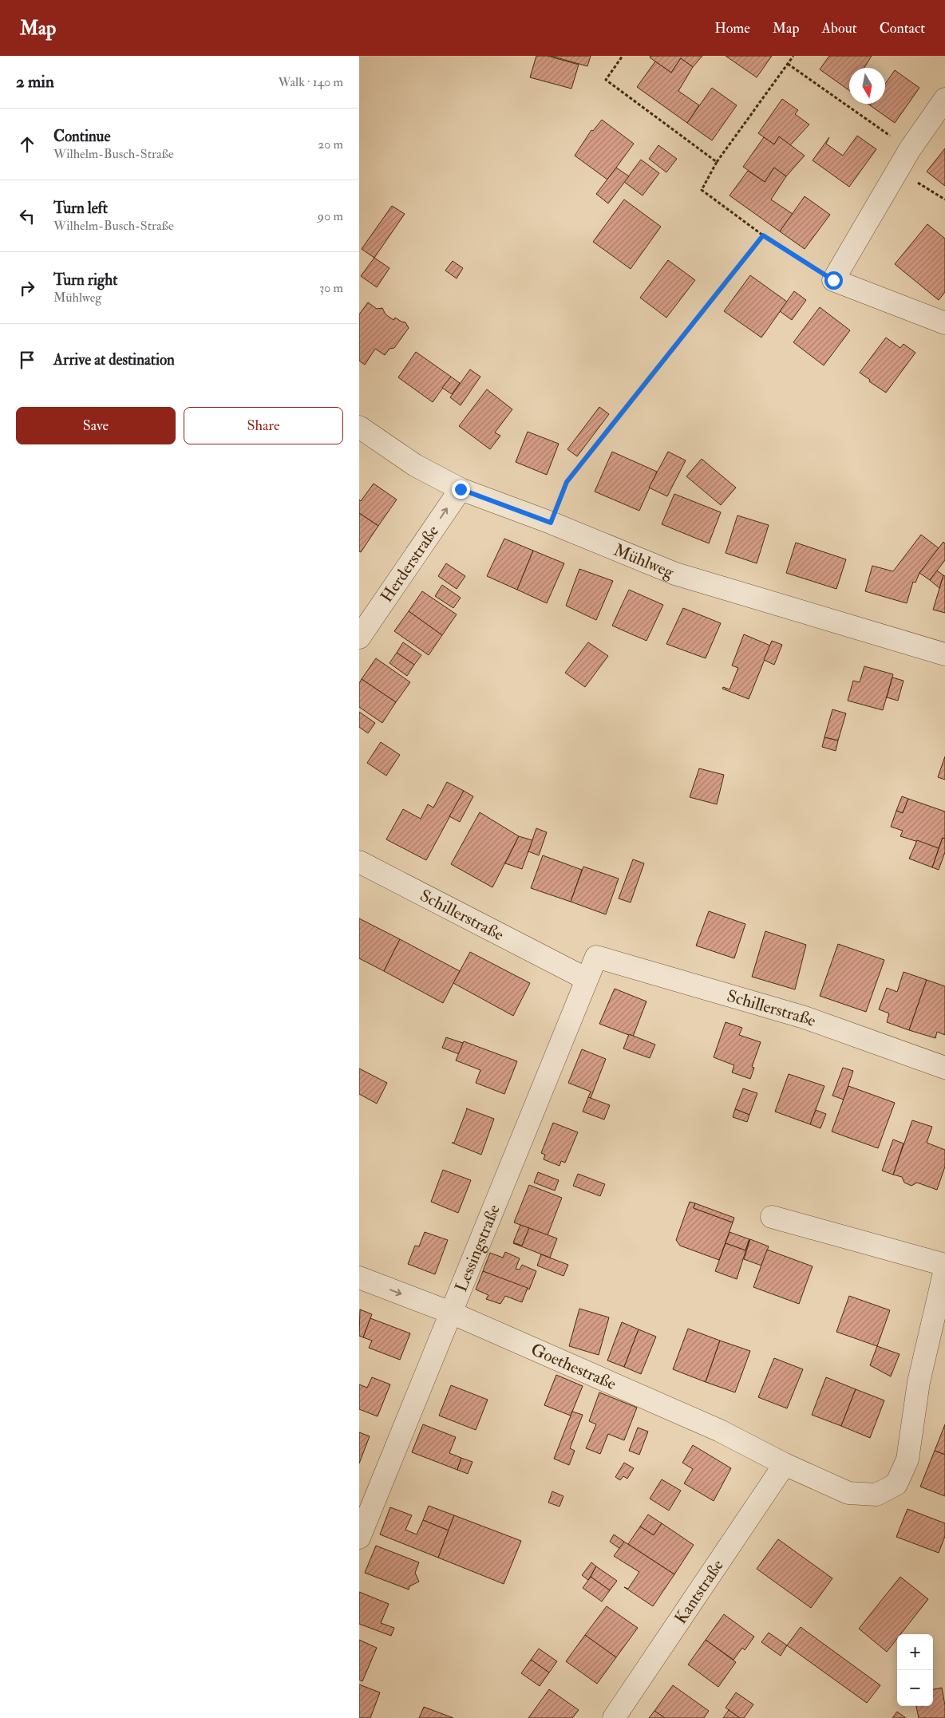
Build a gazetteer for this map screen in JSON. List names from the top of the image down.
{
  "streets": {
    "street": [
      "Mühlweg",
      "Herderstraße",
      "Schillerstraße",
      "Lessingstraße",
      "Goethestraße",
      "Kantstraße"
    ]
  },
  "crossings": [
    ["Mühlweg", "Herderstraße"],
    ["Schillerstraße", "Lessingstraße"],
    ["Lessingstraße", "Goethestraße"],
    ["Goethestraße", "Kantstraße"]
  ],
  "one_way": ["Herderstraße"],
  "north": "bottom",
  "page": {
    "header": "Map",
    "nav": [
      "Home",
      "Map",
      "About",
      "Contact"
    ],
    "heading": ["2 min", "Walk · 140 m"],
    "list": [
      ["Continue", "Wilhelm-Busch-Straße", "20 m"],
      ["Turn left", "Wilhelm-Busch-Straße", "90 m"],
      ["Turn right", "Mühlweg", "30 m"],
      "Arrive at destination"
    ],
    "buttons": ["Save", "Share"],
    "map_buttons": ["+", "−"]
  }
}
